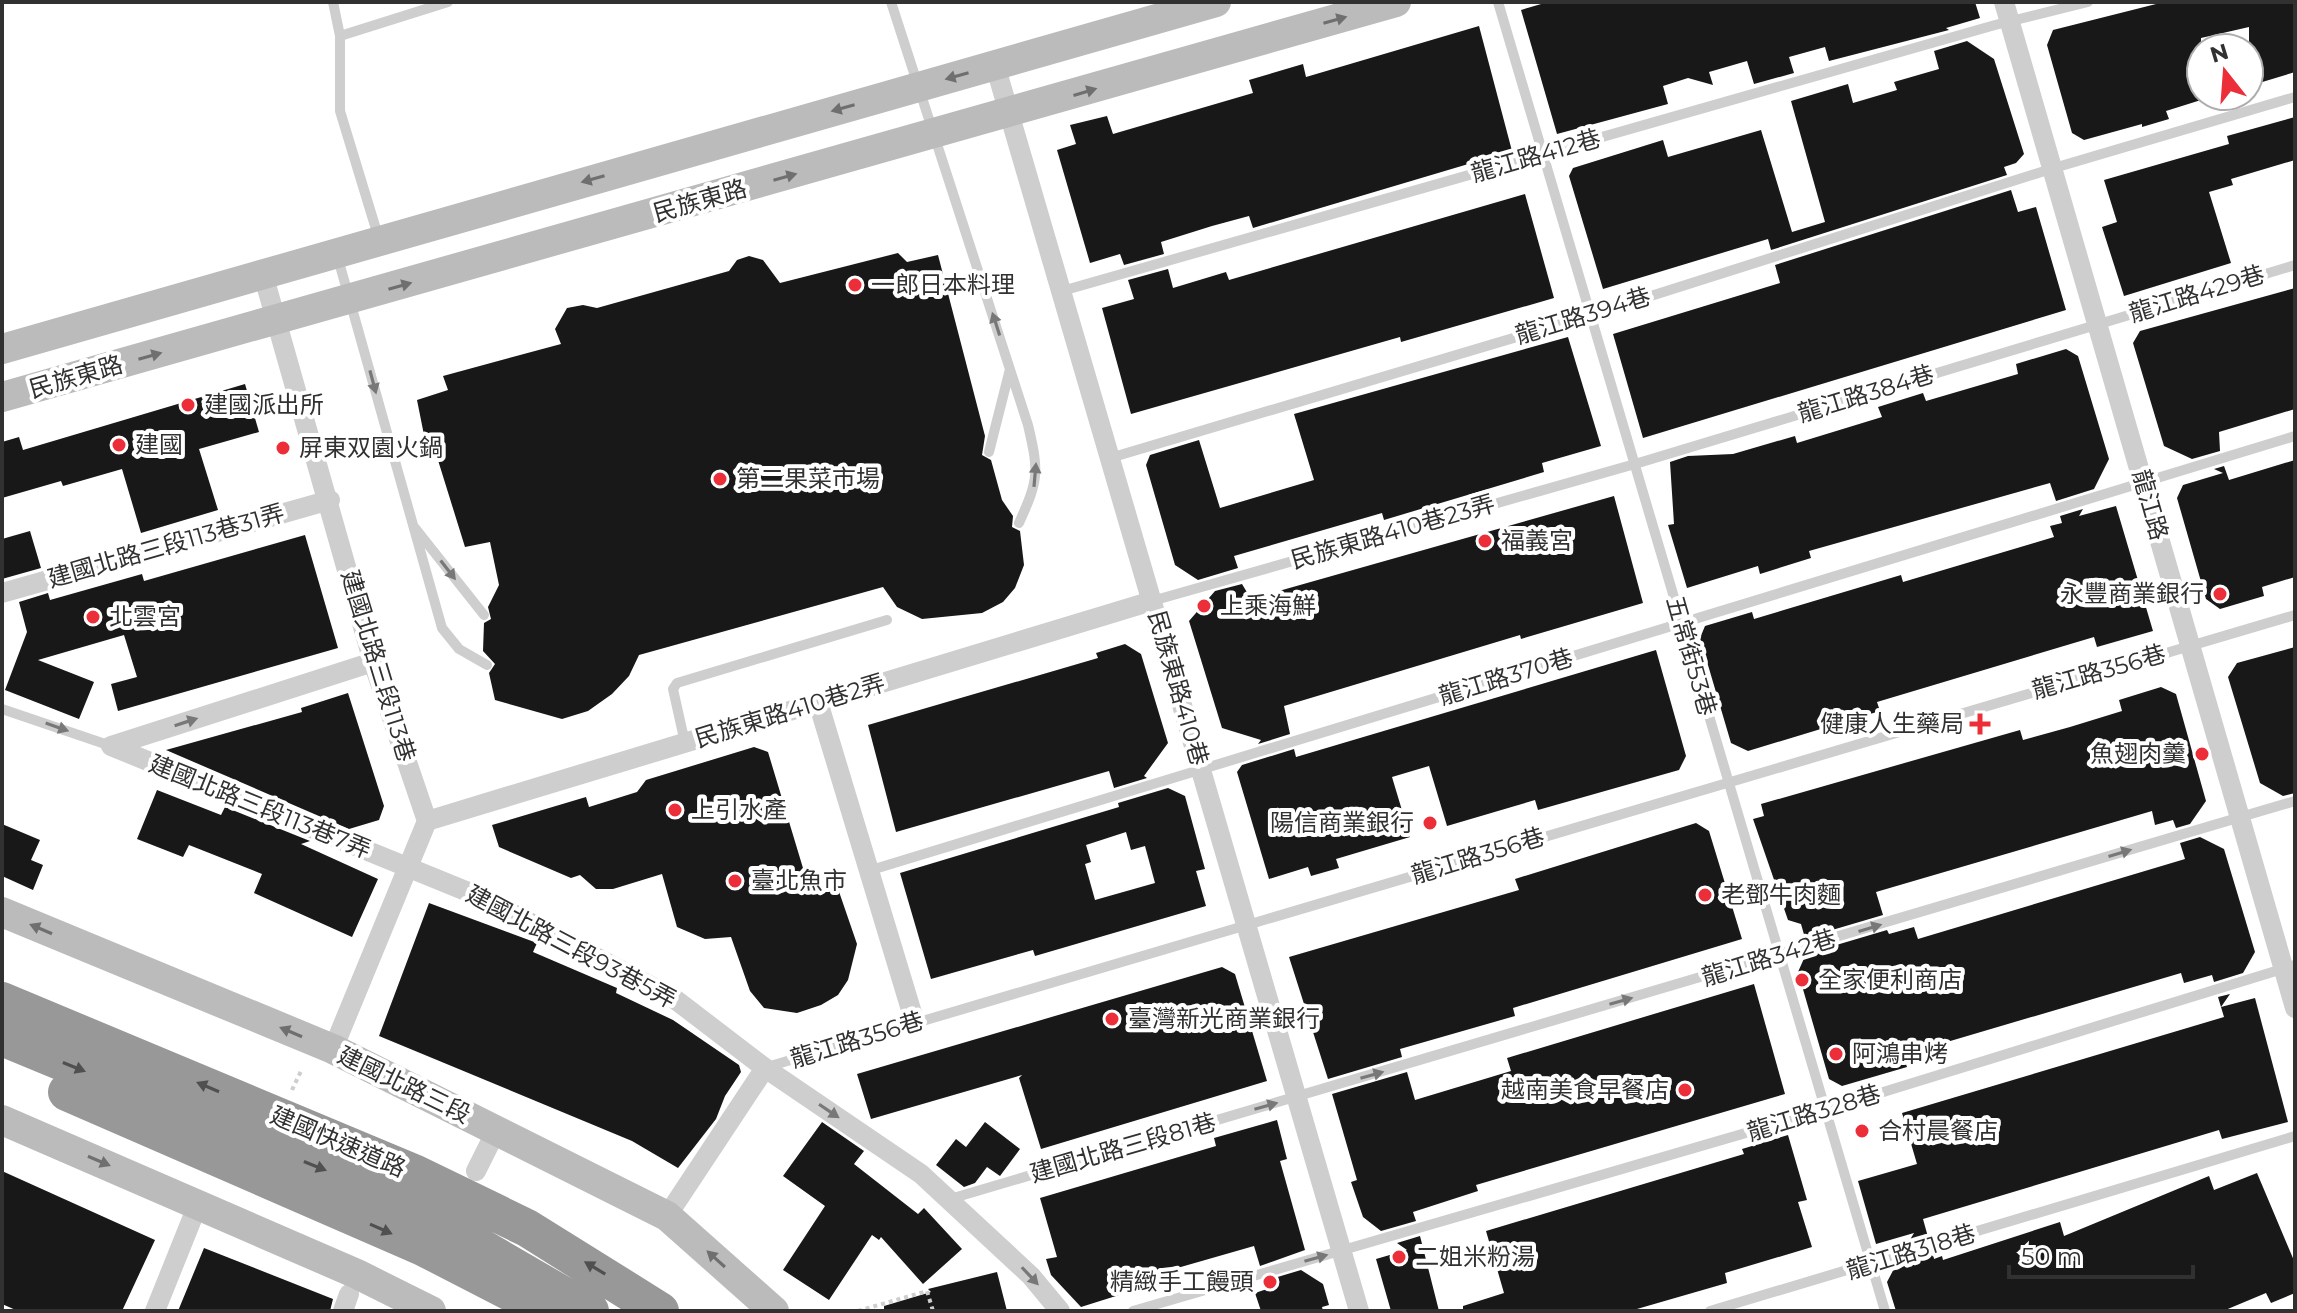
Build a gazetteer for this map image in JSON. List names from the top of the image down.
{
  "streets": {
    "highway": ["建國快速道路"],
    "street": [
      "民族東路",
      "龍江路",
      "建國北路三段113巷31弄",
      "建國北路三段113巷",
      "民族東路410巷",
      "民族東路410巷2弄",
      "建國北路三段113巷7弄",
      "建國北路三段93巷5弄",
      "建國北路三段"
    ],
    "lane": [
      "龍江路412巷",
      "龍江路429巷",
      "龍江路394巷",
      "龍江路384巷",
      "民族東路410巷23弄",
      "五常街53巷",
      "龍江路356巷",
      "龍江路370巷",
      "龍江路342巷",
      "龍江路328巷",
      "建國北路三段81巷",
      "龍江路318巷"
    ]
  },
  "crossings": [
    ["龍江路412巷", "龍江路"],
    ["龍江路412巷", "五常街53巷"],
    ["龍江路412巷", "民族東路410巷"],
    ["民族東路", "建國北路三段113巷"],
    ["民族東路", "民族東路410巷"],
    ["龍江路429巷", "龍江路384巷"],
    ["龍江路429巷", "龍江路"],
    ["龍江路394巷", "龍江路"],
    ["龍江路394巷", "五常街53巷"],
    ["龍江路394巷", "民族東路410巷"],
    ["龍江路384巷", "龍江路"],
    ["龍江路384巷", "民族東路410巷23弄"],
    ["龍江路384巷", "五常街53巷"],
    ["龍江路", "龍江路356巷"],
    ["龍江路", "龍江路370巷"],
    ["龍江路", "龍江路342巷"],
    ["龍江路", "龍江路328巷"],
    ["民族東路410巷23弄", "五常街53巷"],
    ["民族東路410巷23弄", "民族東路410巷"],
    ["民族東路410巷23弄", "民族東路410巷2弄"],
    ["建國北路三段113巷31弄", "建國北路三段113巷"],
    ["五常街53巷", "龍江路356巷"],
    ["五常街53巷", "龍江路370巷"],
    ["五常街53巷", "龍江路342巷"],
    ["五常街53巷", "龍江路328巷"],
    ["五常街53巷", "龍江路318巷"],
    ["建國北路三段113巷", "民族東路410巷2弄"],
    ["龍江路356巷", "民族東路410巷"],
    ["龍江路356巷", "建國北路三段93巷5弄"],
    ["龍江路370巷", "民族東路410巷"],
    ["民族東路410巷", "民族東路410巷2弄"],
    ["民族東路410巷", "龍江路342巷"],
    ["民族東路410巷", "龍江路328巷"],
    ["民族東路410巷", "建國北路三段81巷"],
    ["建國北路三段113巷7弄", "建國北路三段93巷5弄"],
    ["建國北路三段93巷5弄", "建國北路三段81巷"],
    ["龍江路342巷", "建國北路三段81巷"]
  ],
  "one_way": ["建國北路三段93巷5弄", "龍江路342巷", "建國北路三段81巷"],
  "places": {
    "other": [
      "一郎日本料理",
      "建國派出所",
      "建國",
      "屏東双園火鍋",
      "第二果菜市場",
      "福義宮",
      "永豐商業銀行",
      "上乘海鮮",
      "北雲宮",
      "魚翅肉羹",
      "上引水產",
      "陽信商業銀行",
      "臺北魚市",
      "老鄧牛肉麵",
      "全家便利商店",
      "臺灣新光商業銀行",
      "阿鴻串烤",
      "越南美食早餐店",
      "合村晨餐店",
      "二姐米粉湯",
      "精緻手工饅頭"
    ],
    "health": ["健康人生藥局"]
  },
  "scale_bar": "50 m",
  "north": "top"
}
